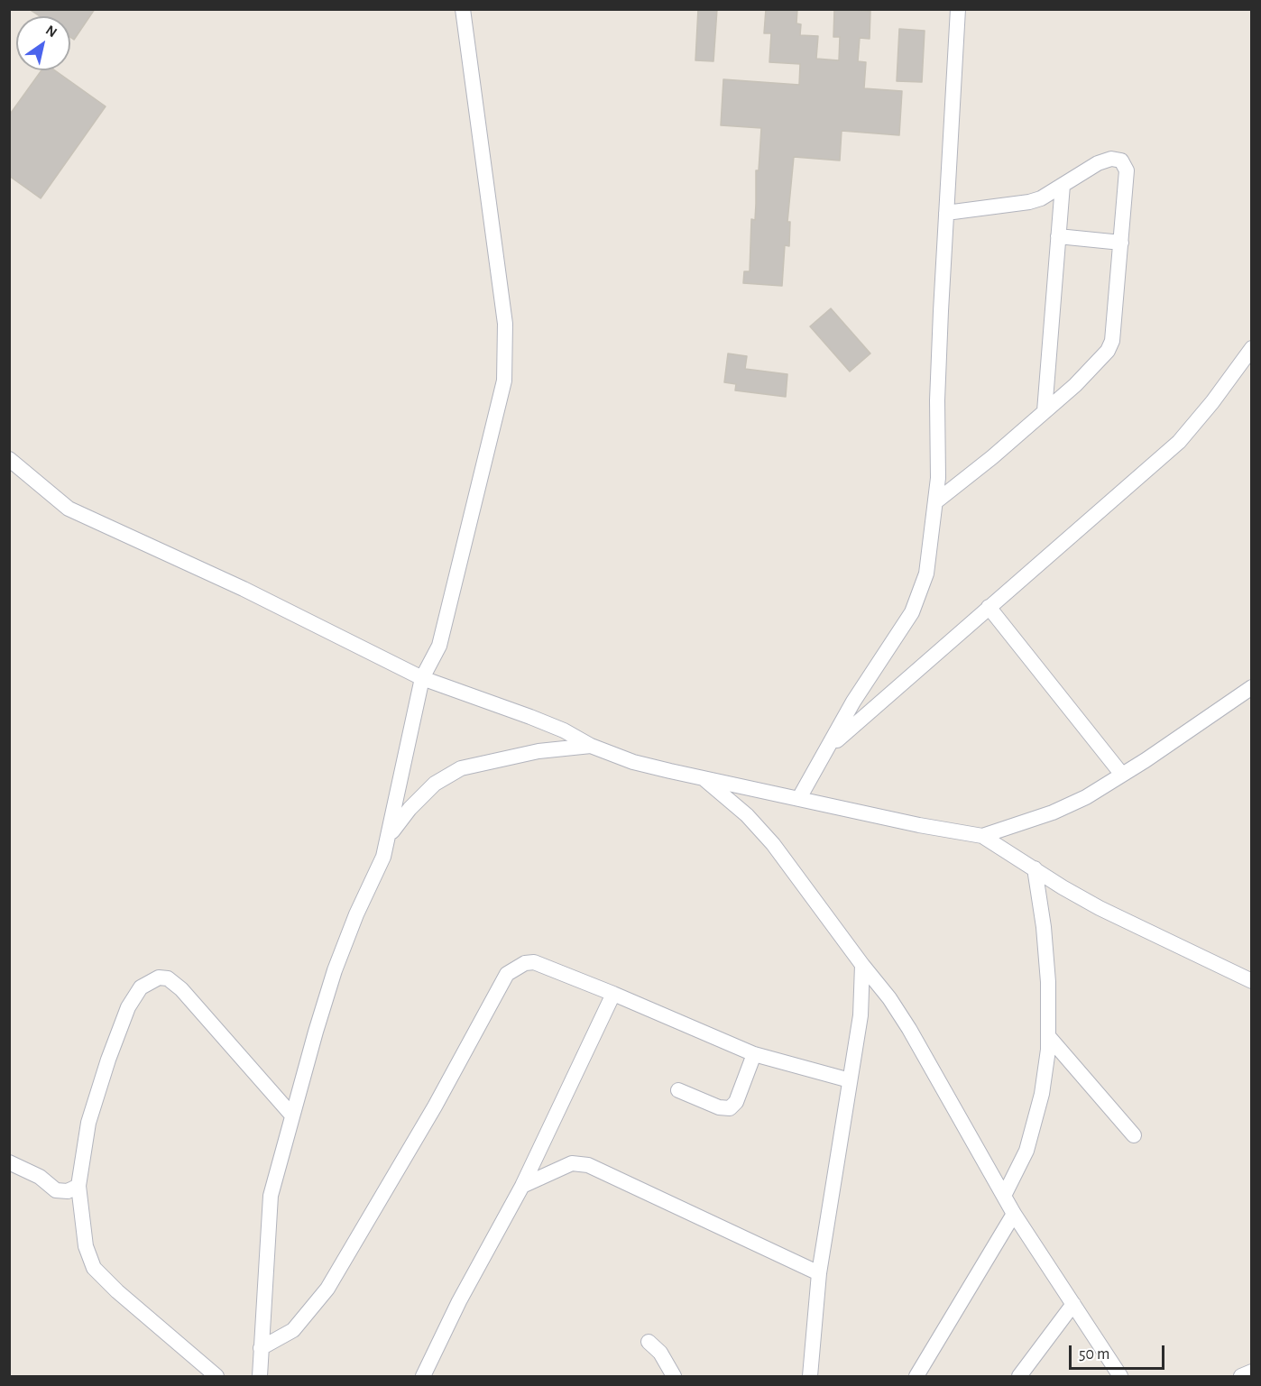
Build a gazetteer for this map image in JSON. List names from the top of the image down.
{
  "scale_bar": "50 m",
  "north": "top right"
}
